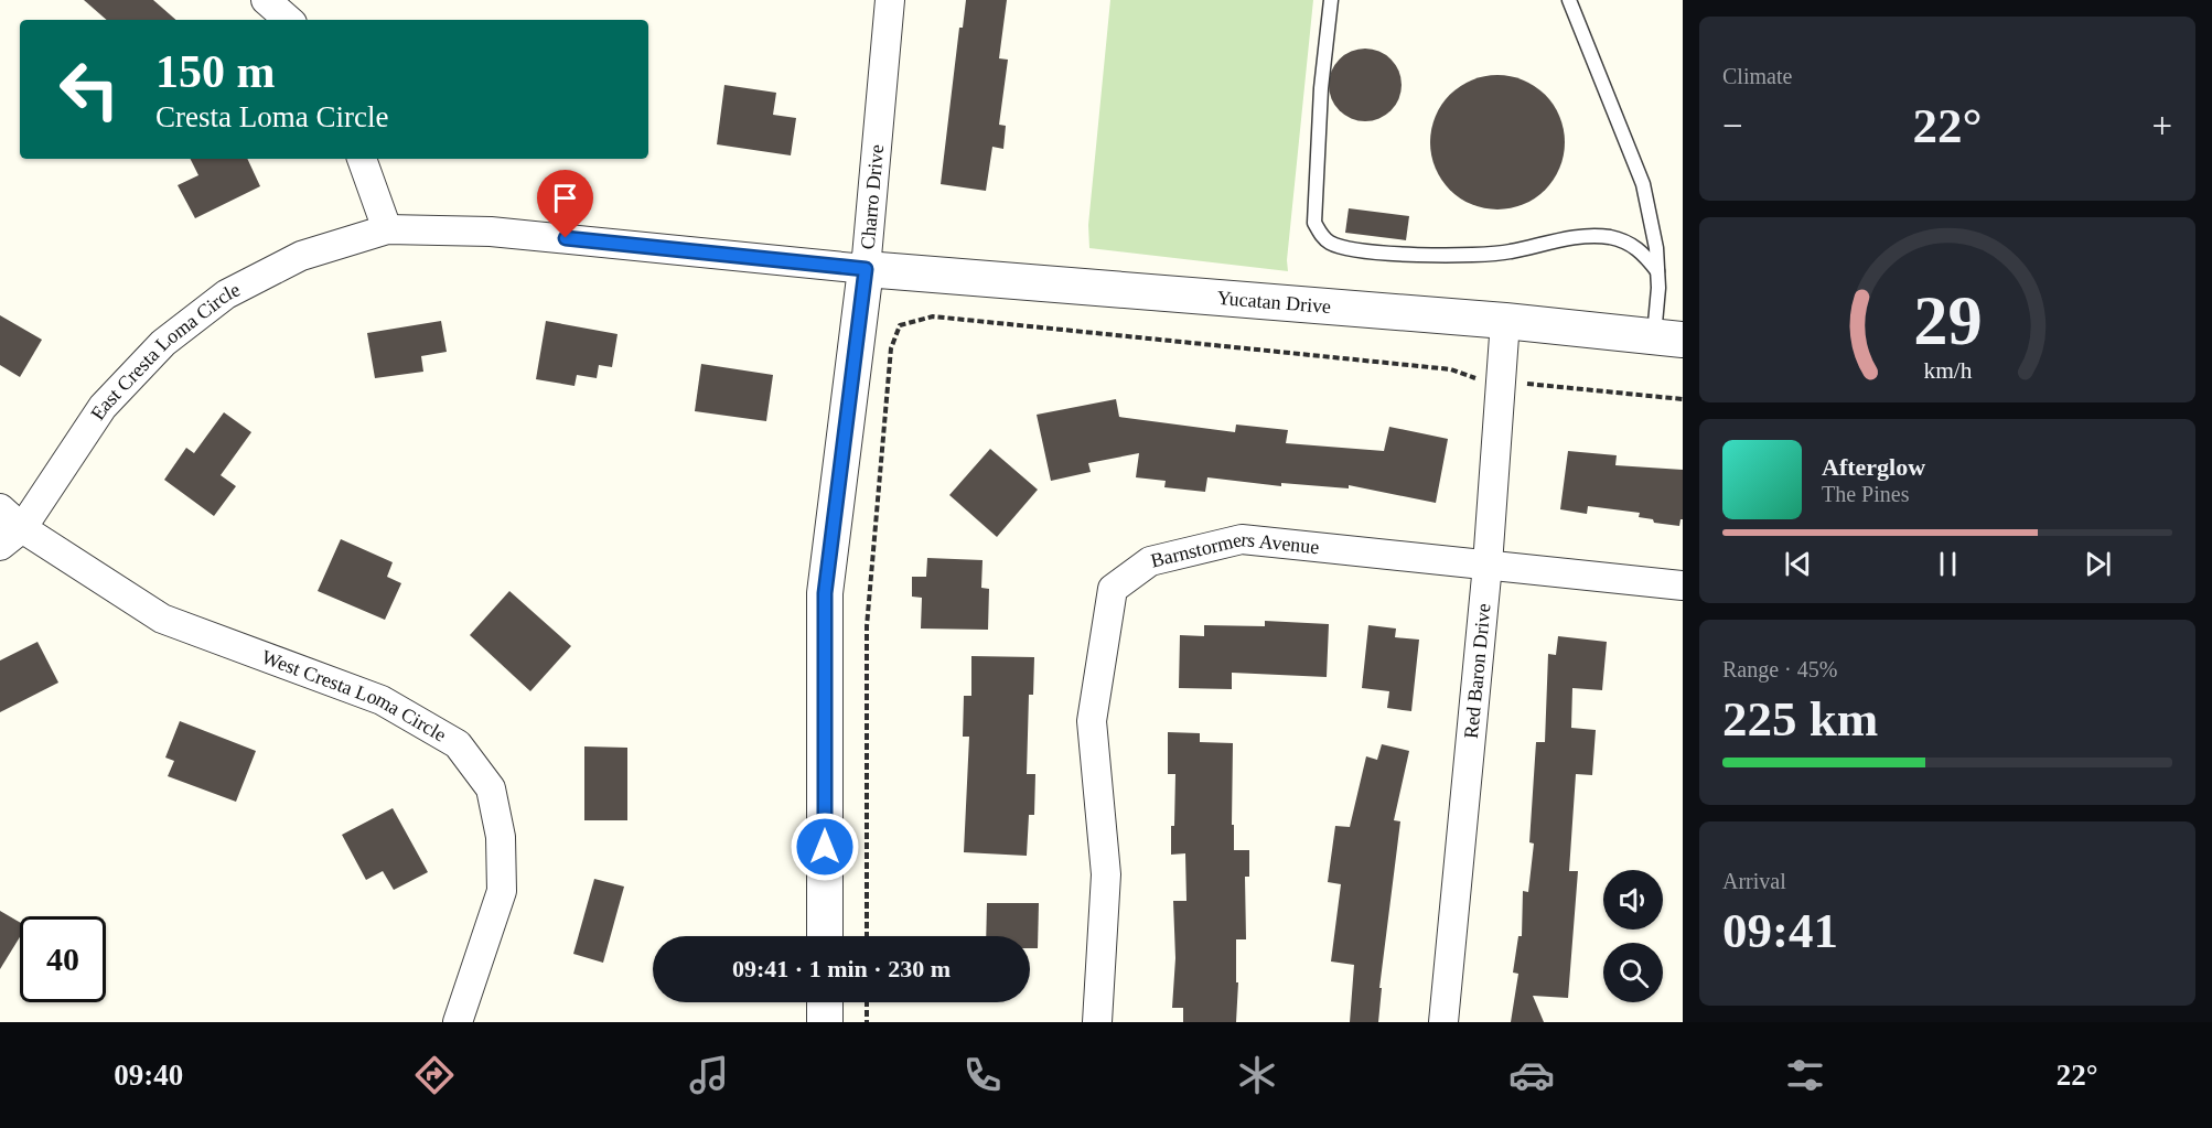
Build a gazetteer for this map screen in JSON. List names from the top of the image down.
{
  "streets": {
    "street": [
      "Charro Drive",
      "Yucatan Drive",
      "East Cresta Loma Circle",
      "Barnstormers Avenue",
      "Red Baron Drive",
      "West Cresta Loma Circle"
    ]
  },
  "crossings": [
    ["Charro Drive", "Yucatan Drive"],
    ["Charro Drive", "East Cresta Loma Circle"],
    ["Yucatan Drive", "East Cresta Loma Circle"],
    ["Yucatan Drive", "Red Baron Drive"],
    ["East Cresta Loma Circle", "West Cresta Loma Circle"],
    ["Barnstormers Avenue", "Red Baron Drive"]
  ],
  "page": {
    "tile": [
      "Climate",
      ["Range · 45%", "225 km"],
      ["Arrival", "09:41"]
    ],
    "turn": ["150 m", "Cresta Loma Circle"],
    "heat": ["−", "22°", "+"],
    "song": ["Afterglow", "The Pines"],
    "limit": "40",
    "trip": "09:41 · 1 min · 230 m",
    "tabs": ["09:40", "22°"],
    "gauge": ["29", "km/h"]
  }
}
